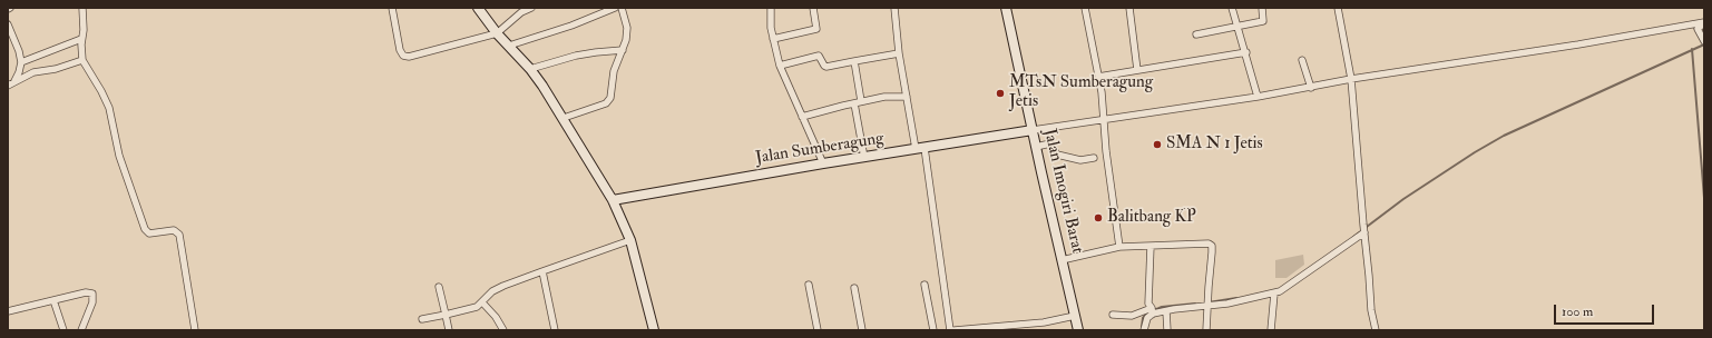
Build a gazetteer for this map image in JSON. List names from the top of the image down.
{
  "streets": {
    "street": ["Jalan Sumberagung", "Jalan Imogiri Barat"]
  },
  "crossings": [
    ["Jalan Sumberagung", "Jalan Imogiri Barat"]
  ],
  "places": ["MTsN Sumberagung Jetis", "SMA N 1 Jetis", "Balitbang KP"],
  "scale_bar": "100 m"
}
